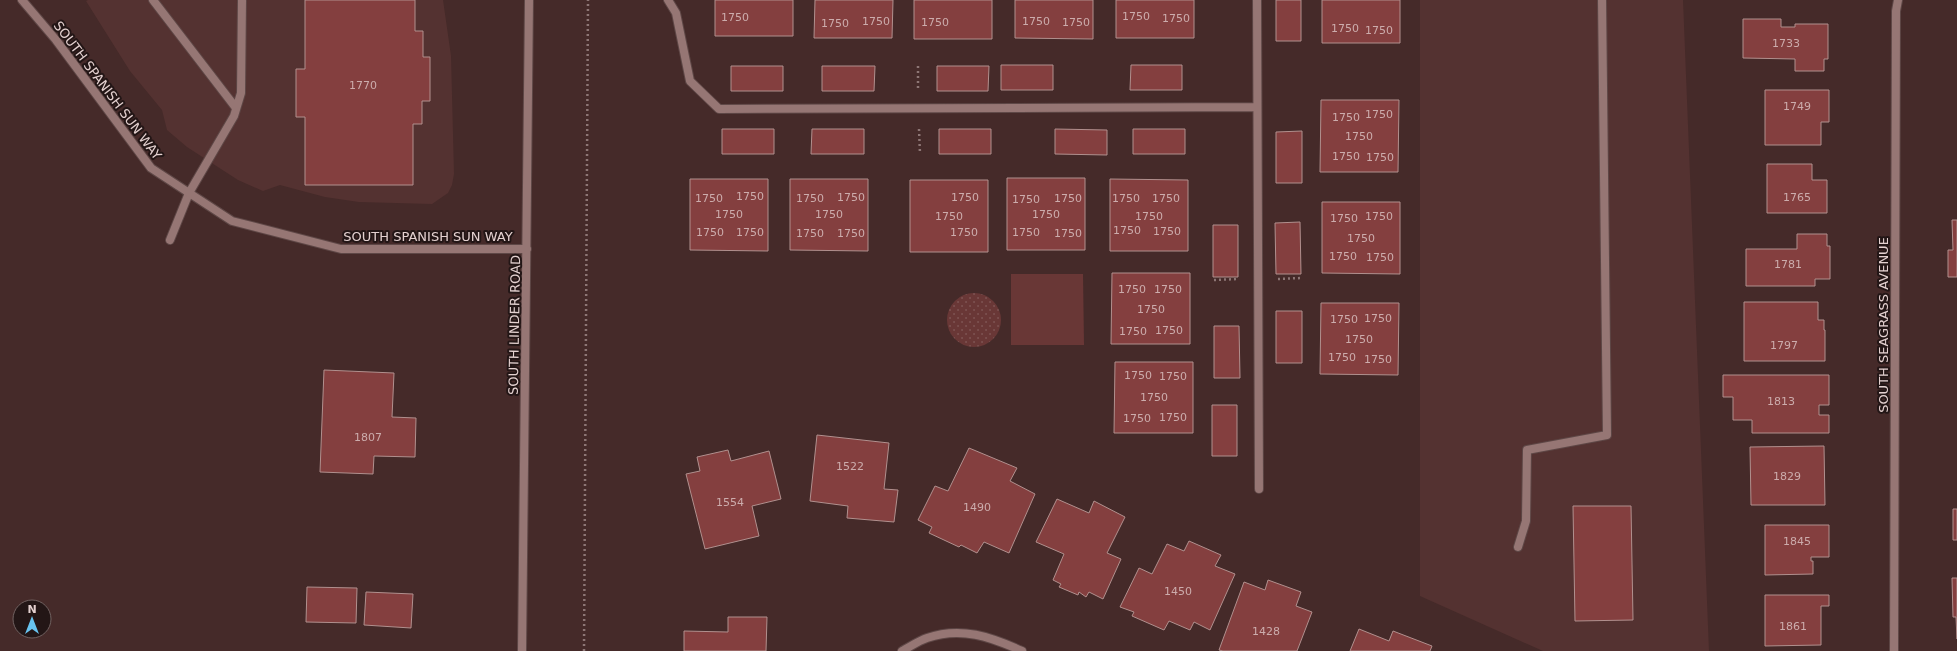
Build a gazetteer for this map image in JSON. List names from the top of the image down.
{
  "streets": {
    "street": ["SOUTH SPANISH SUN WAY", "SOUTH LINDER ROAD", "SOUTH SEAGRASS AVENUE"]
  },
  "crossings": [
    ["SOUTH SPANISH SUN WAY", "SOUTH LINDER ROAD"]
  ],
  "house_numbers": [
    "1750",
    "1750",
    "1750",
    "1750",
    "1750",
    "1750",
    "1750",
    "1750",
    "1750",
    "1750",
    "1733",
    "1770",
    "1749",
    "1750",
    "1750",
    "1750",
    "1750",
    "1750",
    "1750",
    "1750",
    "1750",
    "1765",
    "1750",
    "1750",
    "1750",
    "1750",
    "1750",
    "1750",
    "1750",
    "1750",
    "1750",
    "1750",
    "1750",
    "1750",
    "1750",
    "1750",
    "1750",
    "1750",
    "1750",
    "1750",
    "1750",
    "1750",
    "1750",
    "1750",
    "1750",
    "1750",
    "1750",
    "1781",
    "1750",
    "1750",
    "1750",
    "1750",
    "1750",
    "1750",
    "1750",
    "1750",
    "1797",
    "1750",
    "1750",
    "1750",
    "1750",
    "1750",
    "1813",
    "1750",
    "1750",
    "1807",
    "1522",
    "1829",
    "1554",
    "1490",
    "1845",
    "1450",
    "1861",
    "1428"
  ],
  "north": "top"
}
